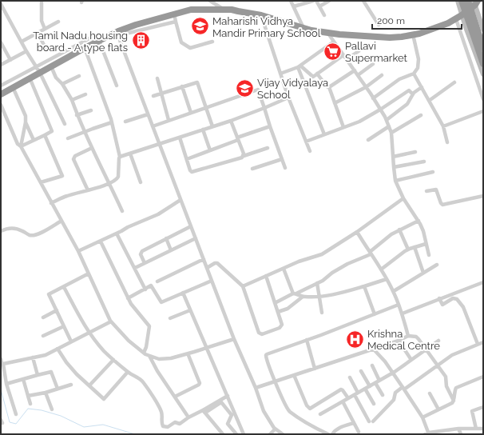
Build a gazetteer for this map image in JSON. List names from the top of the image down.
{
  "places": {
    "school or university": ["Maharishi Vidhya Mandir Primary School", "Vijay Vidyalaya School"],
    "building": ["Tamil Nadu housing board - A type flats"],
    "supermarket": ["Pallavi Supermarket"],
    "hospital": ["Krishna Medical Centre"]
  },
  "scale_bar": "200 m"
}
